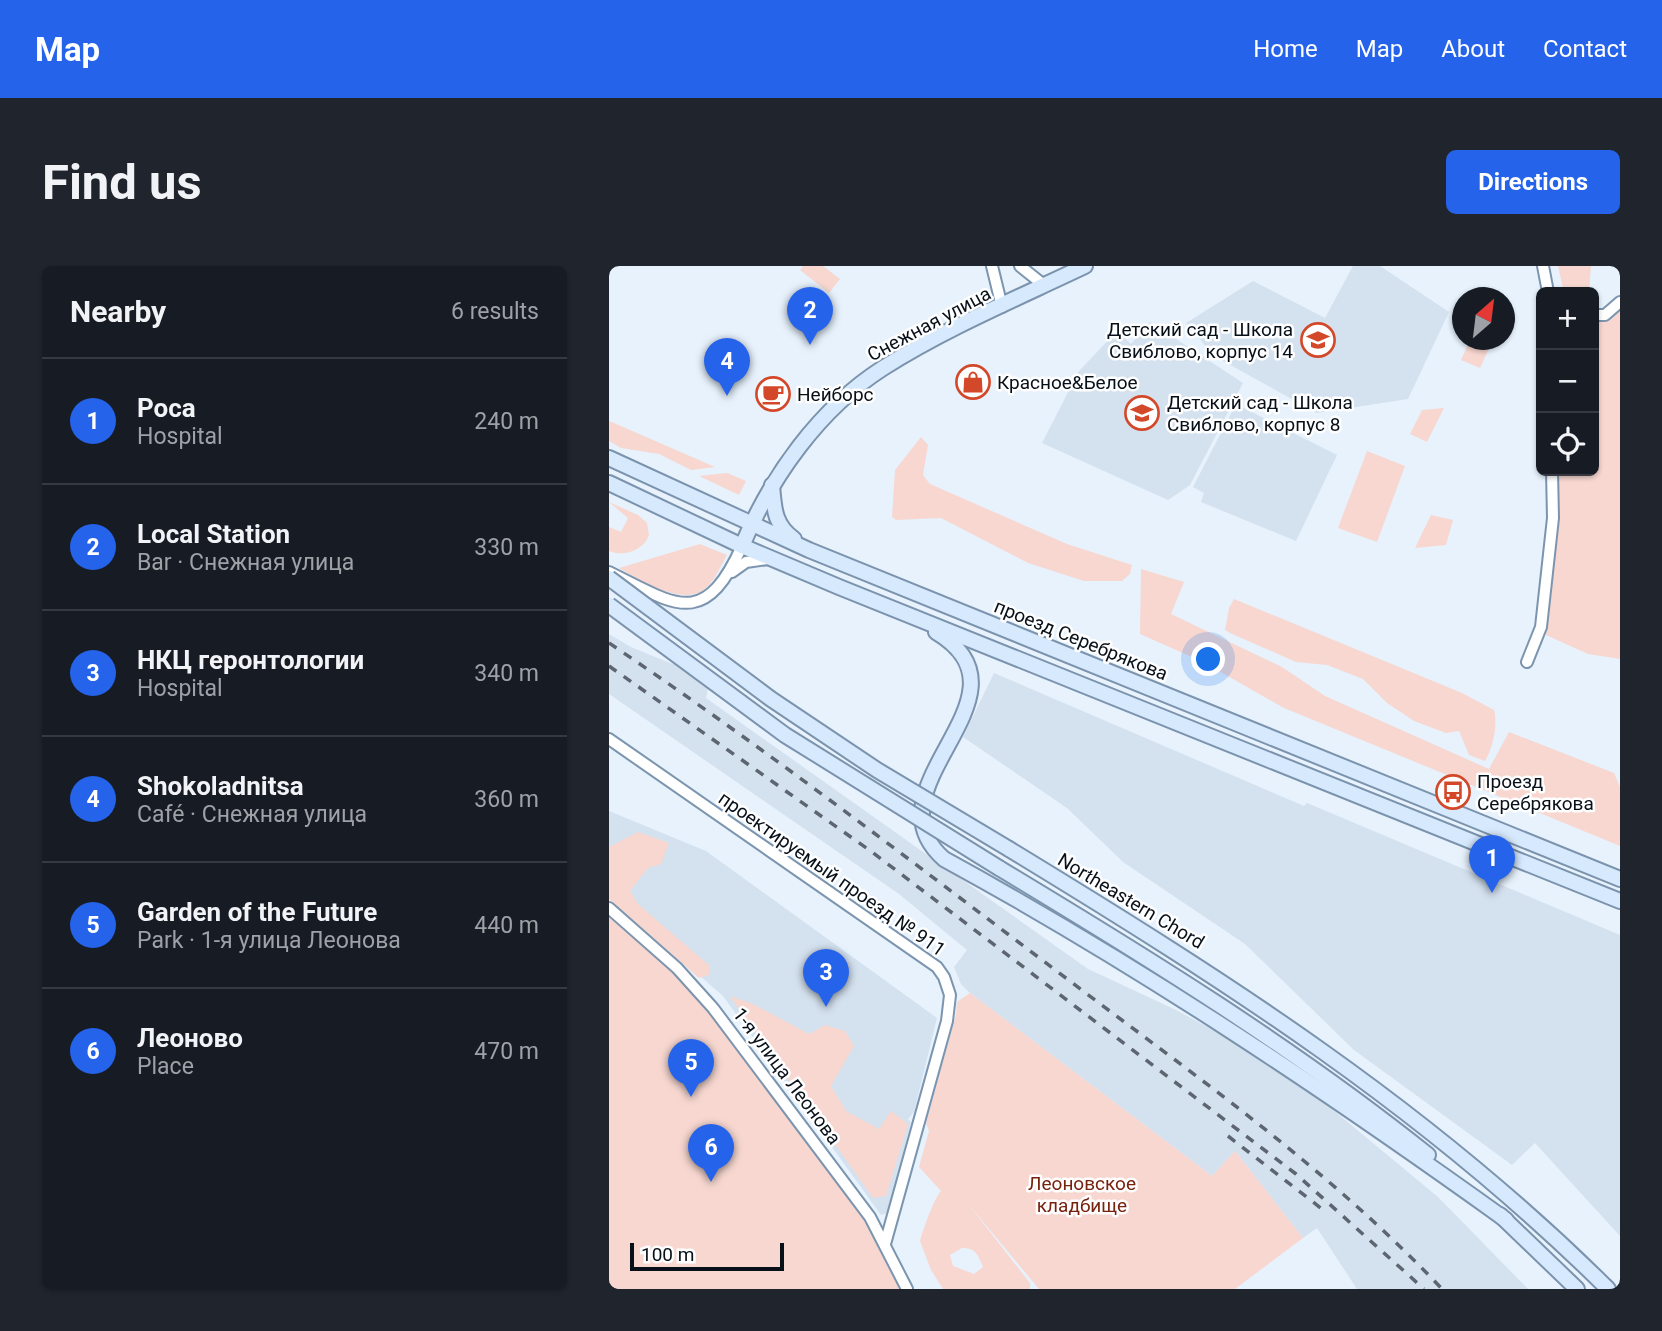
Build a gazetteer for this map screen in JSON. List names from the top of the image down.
{
  "streets": {
    "main road": ["Снежная улица", "проезд Серебрякова", "Northeastern Chord"],
    "street": ["проектируемый проезд № 911", "1-я улица Леонова"]
  },
  "crossings": [
    ["Снежная улица", "проезд Серебрякова"],
    ["проектируемый проезд № 911", "1-я улица Леонова"]
  ],
  "parks": ["Леоновское кладбище"],
  "places": {
    "school or university": ["Детский сад - Школа Свиблово, корпус 14", "Детский сад - Школа Свиблово, корпус 8"],
    "shop": ["Красное&Белое"],
    "cafe": ["Нейборс"],
    "bus stop": ["Проезд Серебрякова"]
  },
  "scale_bar": "100 m",
  "north": "top right",
  "page": {
    "header": "Map",
    "nav": [
      "Home",
      "Map",
      "About",
      "Contact"
    ],
    "buttons": "Directions",
    "title": "Find us",
    "heading": ["Nearby", "6 results"],
    "map_buttons": ["+", "−"],
    "pins": [
      "2",
      "4",
      "1",
      "3",
      "5",
      "6"
    ],
    "list": [
      {
        "mark": "1",
        "name": "Роса",
        "note": "Hospital",
        "value": "240 m"
      },
      {
        "mark": "2",
        "name": "Local Station",
        "note": "Bar · Снежная улица",
        "value": "330 m"
      },
      {
        "mark": "3",
        "name": "НКЦ геронтологии",
        "note": "Hospital",
        "value": "340 m"
      },
      {
        "mark": "4",
        "name": "Shokoladnitsa",
        "note": "Café · Снежная улица",
        "value": "360 m"
      },
      {
        "mark": "5",
        "name": "Garden of the Future",
        "note": "Park · 1-я улица Леонова",
        "value": "440 m"
      },
      {
        "mark": "6",
        "name": "Леоново",
        "note": "Place",
        "value": "470 m"
      }
    ],
    "scale": "100 m"
  }
}
